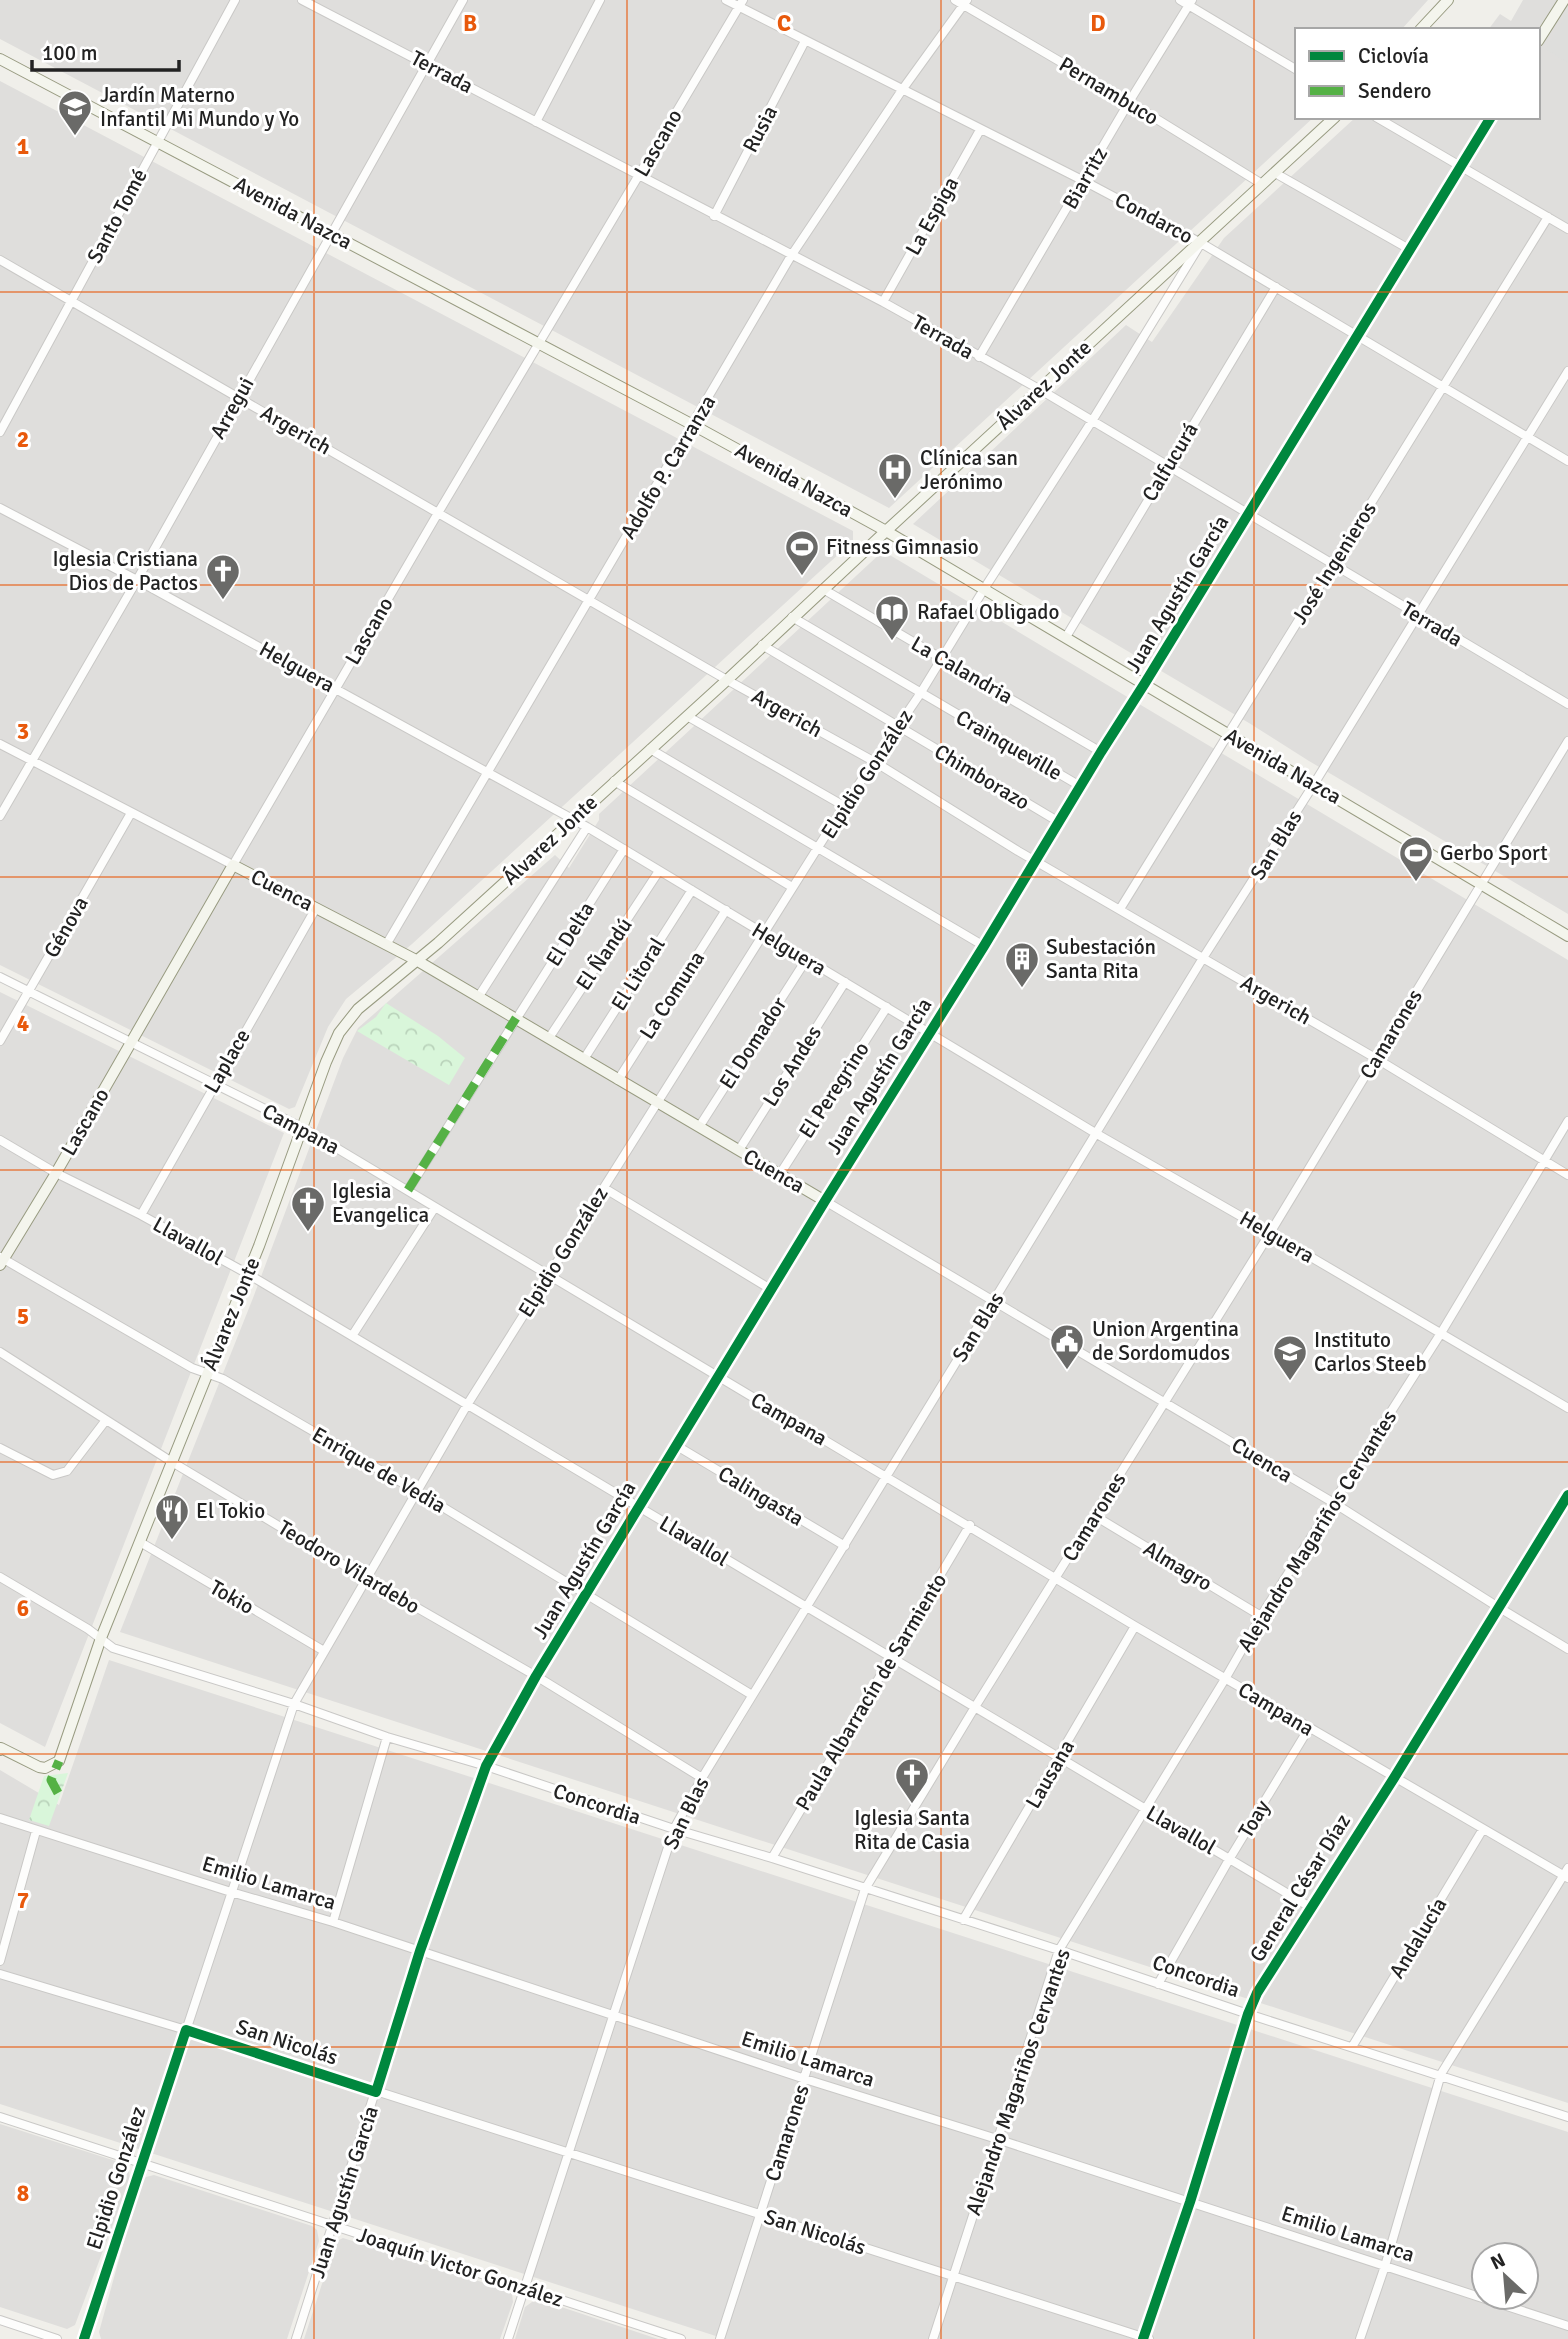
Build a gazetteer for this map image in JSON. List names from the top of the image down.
{
  "streets": {
    "street": [
      "Terrada",
      "Pernambuco",
      "Rusia",
      "Lascano",
      "Biarritz",
      "Avenida Nazca",
      "Santo Tomé",
      "La Espiga",
      "Condarco",
      "Álvarez Jonte",
      "Arregui",
      "Argerich",
      "Calfucurá",
      "Adolfo P. Carranza",
      "José Ingenieros",
      "Juan Agustín García",
      "Helguera",
      "La Calandria",
      "Crainqueville",
      "Elpidio González",
      "Chimborazo",
      "San Blas",
      "Cuenca",
      "Génova",
      "El Delta",
      "El Ñandú",
      "El Litoral",
      "La Comuna",
      "Camarones",
      "El Domador",
      "Laplace",
      "Los Andes",
      "El Peregrino",
      "Campana",
      "Llavallol",
      "Enrique de Vedia",
      "Calingasta",
      "Alejandro Magariños Cervantes",
      "Almagro",
      "Teodoro Vilardebo",
      "Tokio",
      "Paula Albarracín de Sarmiento",
      "Lausana",
      "Concordia",
      "Toay",
      "Emilio Lamarca",
      "General César Díaz",
      "Andalucía",
      "San Nicolás",
      "Joaquín Victor González"
    ]
  },
  "crossings": [
    ["Terrada", "Rusia"],
    ["Terrada", "Lascano"],
    ["Terrada", "Biarritz"],
    ["Terrada", "La Espiga"],
    ["Terrada", "Álvarez Jonte"],
    ["Terrada", "Arregui"],
    ["Terrada", "Calfucurá"],
    ["Terrada", "Adolfo P. Carranza"],
    ["Terrada", "José Ingenieros"],
    ["Terrada", "Juan Agustín García"],
    ["Terrada", "Elpidio González"],
    ["Terrada", "San Blas"],
    ["Pernambuco", "Biarritz"],
    ["Pernambuco", "Álvarez Jonte"],
    ["Pernambuco", "Adolfo P. Carranza"],
    ["Rusia", "Condarco"],
    ["Lascano", "Avenida Nazca"],
    ["Lascano", "Condarco"],
    ["Lascano", "Argerich"],
    ["Lascano", "Helguera"],
    ["Lascano", "Cuenca"],
    ["Lascano", "Campana"],
    ["Lascano", "Llavallol"],
    ["Lascano", "Enrique de Vedia"],
    ["Biarritz", "Condarco"],
    ["Avenida Nazca", "Santo Tomé"],
    ["Avenida Nazca", "Álvarez Jonte"],
    ["Avenida Nazca", "Arregui"],
    ["Avenida Nazca", "Calfucurá"],
    ["Avenida Nazca", "Adolfo P. Carranza"],
    ["Avenida Nazca", "José Ingenieros"],
    ["Avenida Nazca", "Juan Agustín García"],
    ["Avenida Nazca", "Elpidio González"],
    ["Avenida Nazca", "San Blas"],
    ["Avenida Nazca", "Camarones"],
    ["Santo Tomé", "Argerich"],
    ["La Espiga", "Condarco"],
    ["Condarco", "Álvarez Jonte"],
    ["Condarco", "Calfucurá"],
    ["Condarco", "Adolfo P. Carranza"],
    ["Condarco", "José Ingenieros"],
    ["Condarco", "Juan Agustín García"],
    ["Condarco", "Elpidio González"],
    ["Condarco", "San Blas"],
    ["Álvarez Jonte", "Argerich"],
    ["Álvarez Jonte", "Helguera"],
    ["Álvarez Jonte", "La Calandria"],
    ["Álvarez Jonte", "Crainqueville"],
    ["Álvarez Jonte", "Elpidio González"],
    ["Álvarez Jonte", "Chimborazo"],
    ["Álvarez Jonte", "Cuenca"],
    ["Álvarez Jonte", "Campana"],
    ["Álvarez Jonte", "Llavallol"],
    ["Álvarez Jonte", "Enrique de Vedia"],
    ["Álvarez Jonte", "Teodoro Vilardebo"],
    ["Álvarez Jonte", "Tokio"],
    ["Álvarez Jonte", "Concordia"],
    ["Arregui", "Argerich"],
    ["Arregui", "Helguera"],
    ["Arregui", "Cuenca"],
    ["Argerich", "Adolfo P. Carranza"],
    ["Argerich", "José Ingenieros"],
    ["Argerich", "Juan Agustín García"],
    ["Argerich", "Elpidio González"],
    ["Argerich", "San Blas"],
    ["Argerich", "Camarones"],
    ["Argerich", "Alejandro Magariños Cervantes"],
    ["Adolfo P. Carranza", "Helguera"],
    ["Adolfo P. Carranza", "Cuenca"],
    ["Juan Agustín García", "Helguera"],
    ["Juan Agustín García", "La Calandria"],
    ["Juan Agustín García", "Crainqueville"],
    ["Juan Agustín García", "Chimborazo"],
    ["Juan Agustín García", "Cuenca"],
    ["Juan Agustín García", "Campana"],
    ["Juan Agustín García", "Llavallol"],
    ["Juan Agustín García", "Enrique de Vedia"],
    ["Juan Agustín García", "Calingasta"],
    ["Juan Agustín García", "Teodoro Vilardebo"],
    ["Juan Agustín García", "Concordia"],
    ["Juan Agustín García", "Emilio Lamarca"],
    ["Juan Agustín García", "San Nicolás"],
    ["Juan Agustín García", "Joaquín Victor González"],
    ["Helguera", "Elpidio González"],
    ["Helguera", "San Blas"],
    ["Helguera", "El Delta"],
    ["Helguera", "El Ñandú"],
    ["Helguera", "El Litoral"],
    ["Helguera", "La Comuna"],
    ["Helguera", "Camarones"],
    ["Helguera", "El Domador"],
    ["Helguera", "Los Andes"],
    ["Helguera", "El Peregrino"],
    ["Helguera", "Alejandro Magariños Cervantes"],
    ["La Calandria", "Elpidio González"],
    ["Crainqueville", "Elpidio González"],
    ["Elpidio González", "Chimborazo"],
    ["Elpidio González", "Cuenca"],
    ["Elpidio González", "Campana"],
    ["Elpidio González", "Llavallol"],
    ["Elpidio González", "Enrique de Vedia"],
    ["Elpidio González", "Teodoro Vilardebo"],
    ["Elpidio González", "Tokio"],
    ["Elpidio González", "Concordia"],
    ["Elpidio González", "Emilio Lamarca"],
    ["Elpidio González", "San Nicolás"],
    ["Elpidio González", "Joaquín Victor González"],
    ["San Blas", "Cuenca"],
    ["San Blas", "Campana"],
    ["San Blas", "Llavallol"],
    ["San Blas", "Enrique de Vedia"],
    ["San Blas", "Calingasta"],
    ["San Blas", "Teodoro Vilardebo"],
    ["San Blas", "Concordia"],
    ["San Blas", "Emilio Lamarca"],
    ["San Blas", "San Nicolás"],
    ["San Blas", "Joaquín Victor González"],
    ["Cuenca", "Génova"],
    ["Cuenca", "El Delta"],
    ["Cuenca", "El Ñandú"],
    ["Cuenca", "El Litoral"],
    ["Cuenca", "La Comuna"],
    ["Cuenca", "Camarones"],
    ["Cuenca", "El Domador"],
    ["Cuenca", "Laplace"],
    ["Cuenca", "Los Andes"],
    ["Cuenca", "El Peregrino"],
    ["Cuenca", "Alejandro Magariños Cervantes"],
    ["Cuenca", "General César Díaz"],
    ["Génova", "Campana"],
    ["El Delta", "Campana"],
    ["Camarones", "Campana"],
    ["Camarones", "Llavallol"],
    ["Camarones", "Almagro"],
    ["Camarones", "Concordia"],
    ["Camarones", "Emilio Lamarca"],
    ["Camarones", "San Nicolás"],
    ["Laplace", "Campana"],
    ["Laplace", "Llavallol"],
    ["Campana", "Alejandro Magariños Cervantes"],
    ["Campana", "Paula Albarracín de Sarmiento"],
    ["Campana", "Lausana"],
    ["Campana", "Toay"],
    ["Campana", "General César Díaz"],
    ["Campana", "Andalucía"],
    ["Llavallol", "Alejandro Magariños Cervantes"],
    ["Llavallol", "Paula Albarracín de Sarmiento"],
    ["Llavallol", "Lausana"],
    ["Llavallol", "Toay"],
    ["Llavallol", "General César Díaz"],
    ["Alejandro Magariños Cervantes", "Almagro"],
    ["Alejandro Magariños Cervantes", "Concordia"],
    ["Alejandro Magariños Cervantes", "Emilio Lamarca"],
    ["Alejandro Magariños Cervantes", "San Nicolás"],
    ["Paula Albarracín de Sarmiento", "Concordia"],
    ["Lausana", "Concordia"],
    ["Concordia", "Toay"],
    ["Concordia", "General César Díaz"],
    ["Concordia", "Andalucía"],
    ["Emilio Lamarca", "General César Díaz"],
    ["General César Díaz", "San Nicolás"]
  ],
  "places": {
    "school or university": ["Jardín Materno Infantil Mi Mundo y Yo", "Instituto Carlos Steeb"],
    "hospital": ["Clínica san Jerónimo"],
    "sports": ["Fitness Gimnasio", "Gerbo Sport"],
    "church": ["Iglesia Cristiana Dios de Pactos", "Iglesia Evangelica", "Iglesia Santa Rita de Casia"],
    "library": ["Rafael Obligado"],
    "building": ["Subestación Santa Rita"],
    "public building": ["Union Argentina de Sordomudos"],
    "restaurant": ["El Tokio"]
  },
  "legend": ["Ciclovía", "Sendero"],
  "scale_bar": "100 m",
  "north": "top left",
  "grid": {
    "columns": ["B", "C", "D"],
    "rows": [
      "1",
      "2",
      "3",
      "4",
      "5",
      "6",
      "7",
      "8"
    ]
  }
}
